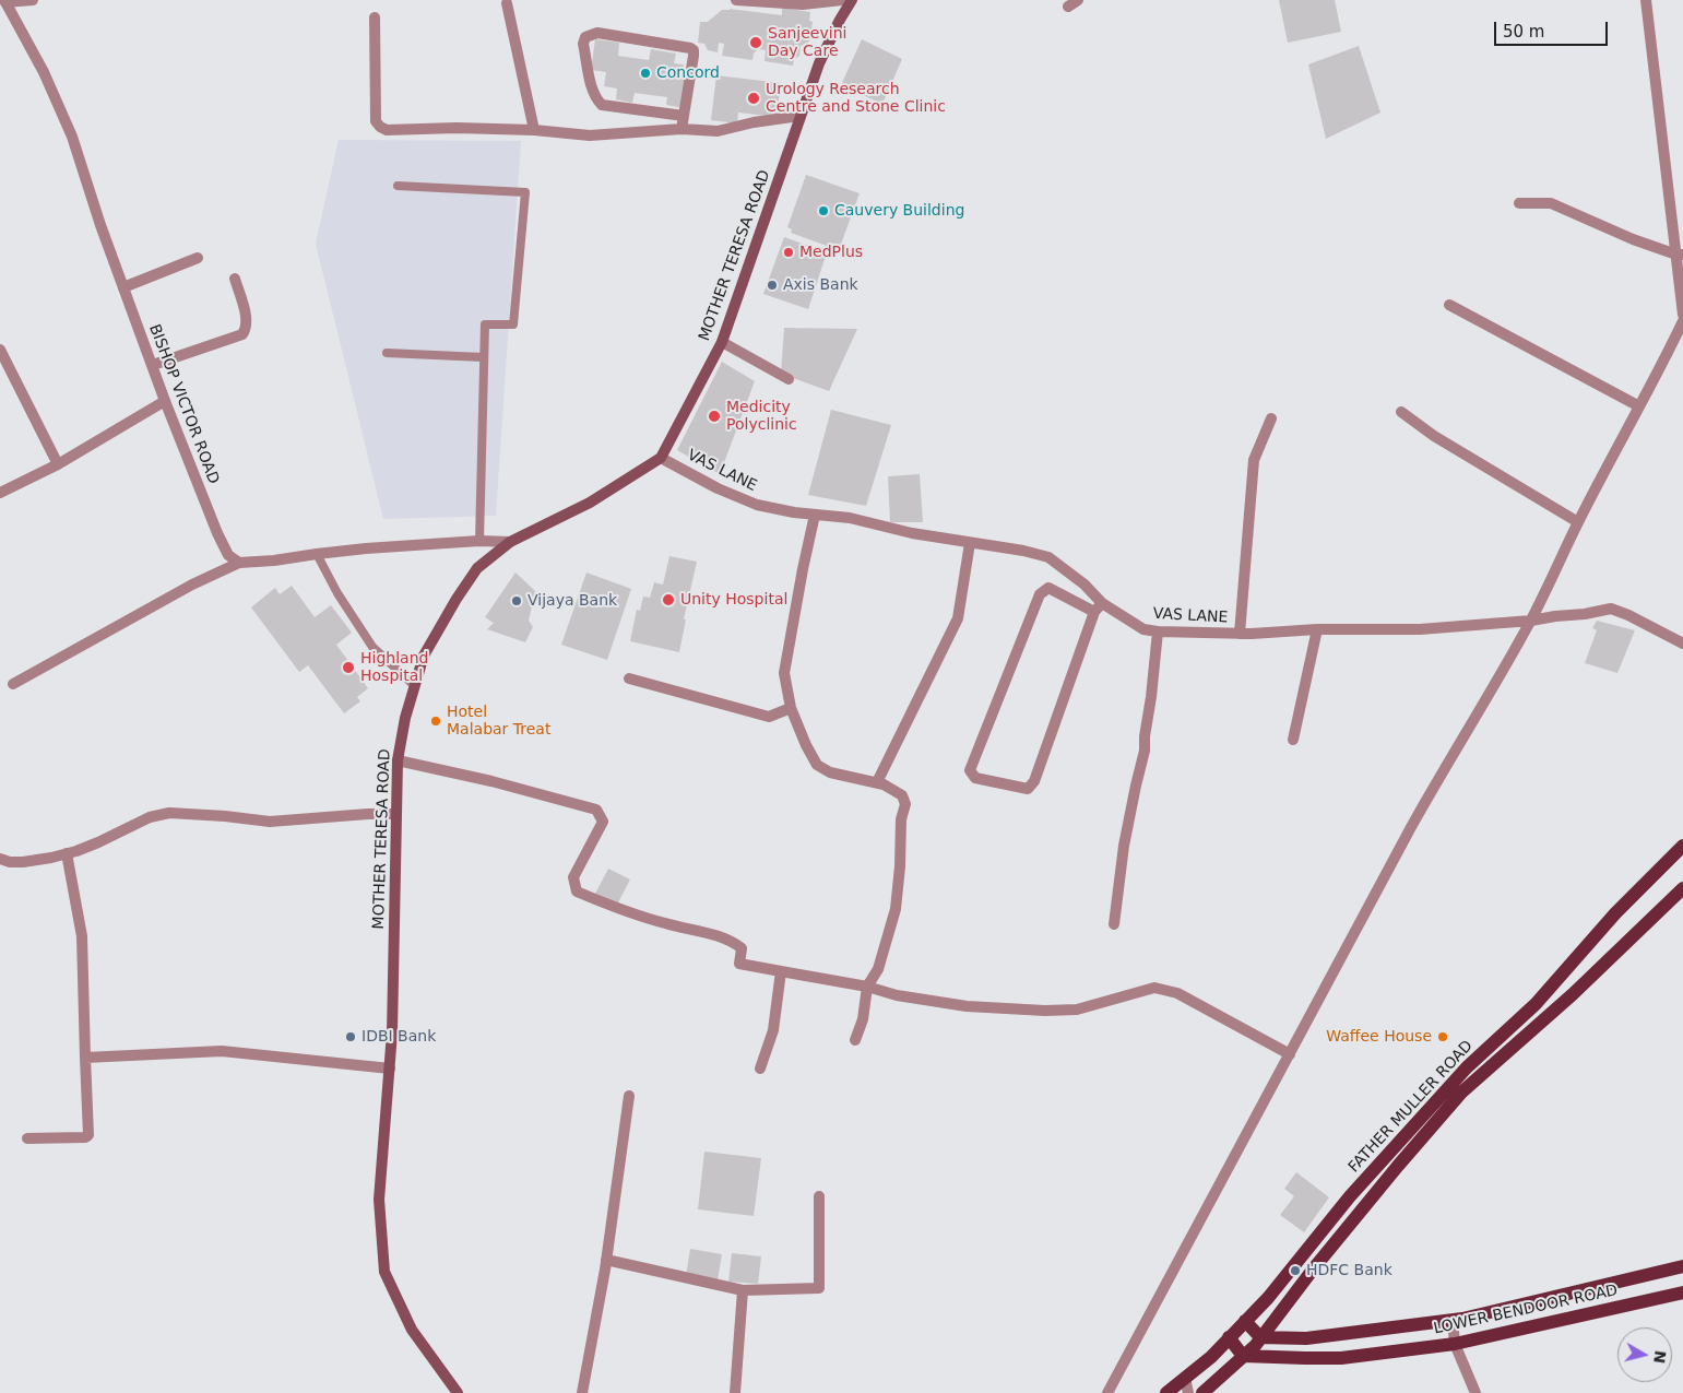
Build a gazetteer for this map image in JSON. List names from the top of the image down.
{
  "streets": {
    "main road": ["MOTHER TERESA ROAD", "FATHER MULLER ROAD", "LOWER BENDOOR ROAD"],
    "street": ["BISHOP VICTOR ROAD", "VAS LANE"]
  },
  "crossings": [
    ["MOTHER TERESA ROAD", "VAS LANE"]
  ],
  "places": [
    "Sanjeevini Day Care",
    "Concord",
    "Urology Research Centre and Stone Clinic",
    "Cauvery Building",
    "MedPlus",
    "Axis Bank",
    "Medicity Polyclinic",
    "Unity Hospital",
    "Vijaya Bank",
    "Highland Hospital",
    "Hotel Malabar Treat",
    "IDBI Bank",
    "Waffee House",
    "HDFC Bank"
  ],
  "scale_bar": "50 m",
  "north": "right"
}
